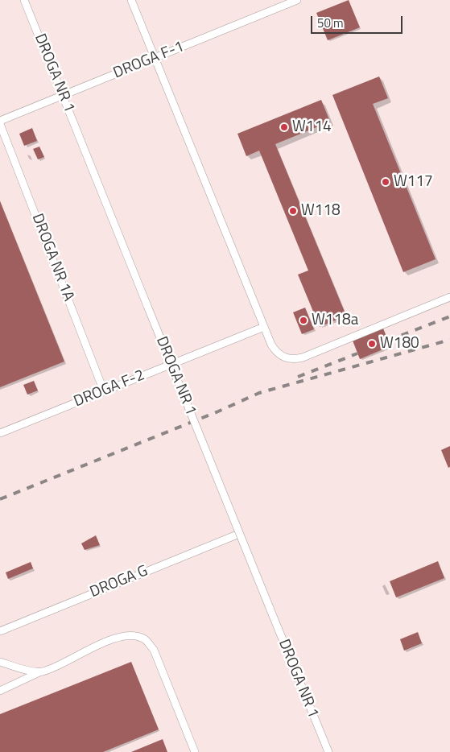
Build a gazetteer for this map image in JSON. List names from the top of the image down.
{
  "streets": {
    "lane": [
      "DROGA F-1",
      "DROGA NR 1",
      "DROGA NR 1A",
      "DROGA F-2",
      "DROGA G"
    ]
  },
  "crossings": [
    ["DROGA F-1", "DROGA NR 1"],
    ["DROGA F-1", "DROGA NR 1A"],
    ["DROGA NR 1", "DROGA G"],
    ["DROGA NR 1A", "DROGA F-2"]
  ],
  "places": [
    "W114",
    "W117",
    "W118",
    "W118a",
    "W180"
  ],
  "scale_bar": "50 m"
}
